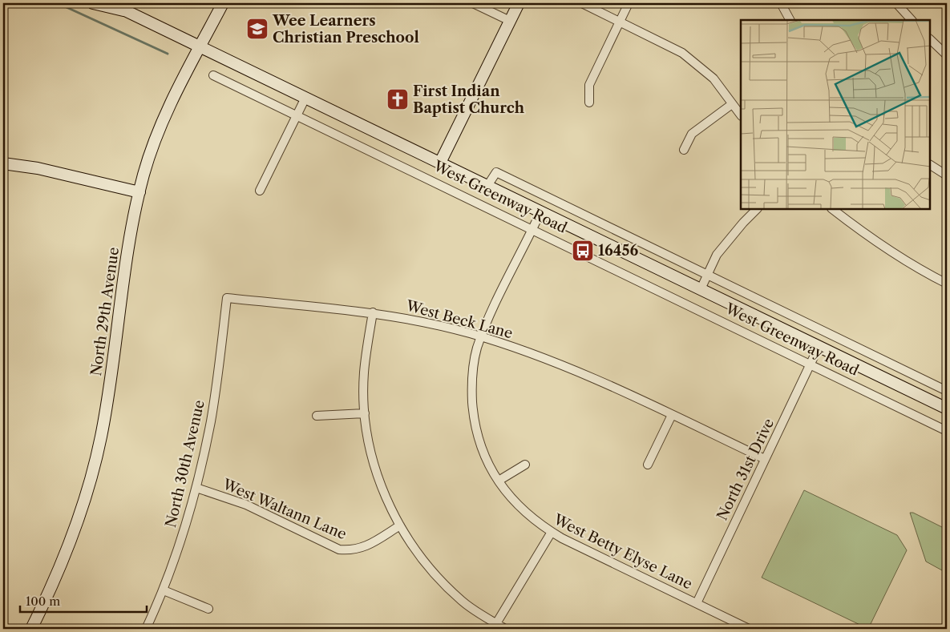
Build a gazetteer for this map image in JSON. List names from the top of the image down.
{
  "streets": {
    "street": [
      "West Greenway Road",
      "North 29th Avenue",
      "West Beck Lane",
      "North 30th Avenue",
      "North 31st Drive",
      "West Waltann Lane",
      "West Betty Elyse Lane"
    ]
  },
  "crossings": [
    ["West Greenway Road", "North 29th Avenue"],
    ["West Greenway Road", "North 31st Drive"],
    ["West Greenway Road", "West Betty Elyse Lane"],
    ["West Beck Lane", "North 30th Avenue"],
    ["West Beck Lane", "North 31st Drive"],
    ["West Beck Lane", "West Betty Elyse Lane"],
    ["North 30th Avenue", "West Waltann Lane"],
    ["North 31st Drive", "West Betty Elyse Lane"]
  ],
  "places": {
    "school or university": ["Wee Learners Christian Preschool"],
    "church": ["First Indian Baptist Church"],
    "bus stop": ["16456"]
  },
  "scale_bar": "100 m"
}
